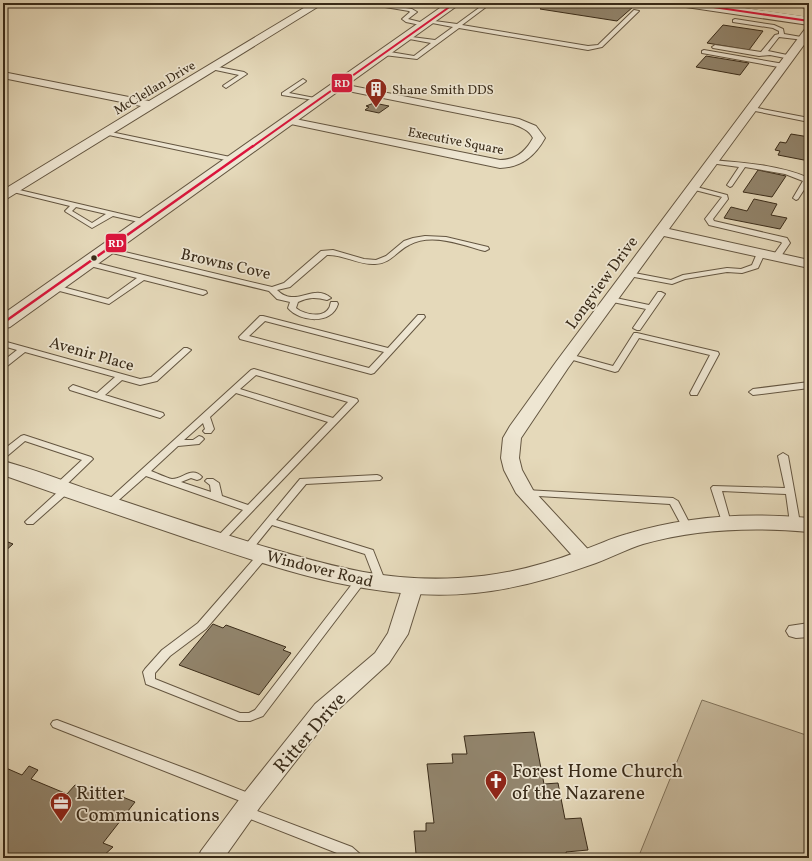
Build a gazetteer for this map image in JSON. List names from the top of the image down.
{
  "streets": {
    "street": [
      "McClellan Drive",
      "Executive Square",
      "Longview Drive",
      "Windover Road",
      "Ritter Drive"
    ],
    "lane": ["Browns Cove", "Avenir Place"]
  },
  "crossings": [
    ["Longview Drive", "Windover Road"],
    ["Windover Road", "Ritter Drive"]
  ],
  "places": {
    "building": ["Shane Smith DDS"],
    "church": ["Forest Home Church of the Nazarene"],
    "office": ["Ritter Communications"]
  },
  "lines": ["transit line RD"]
}
